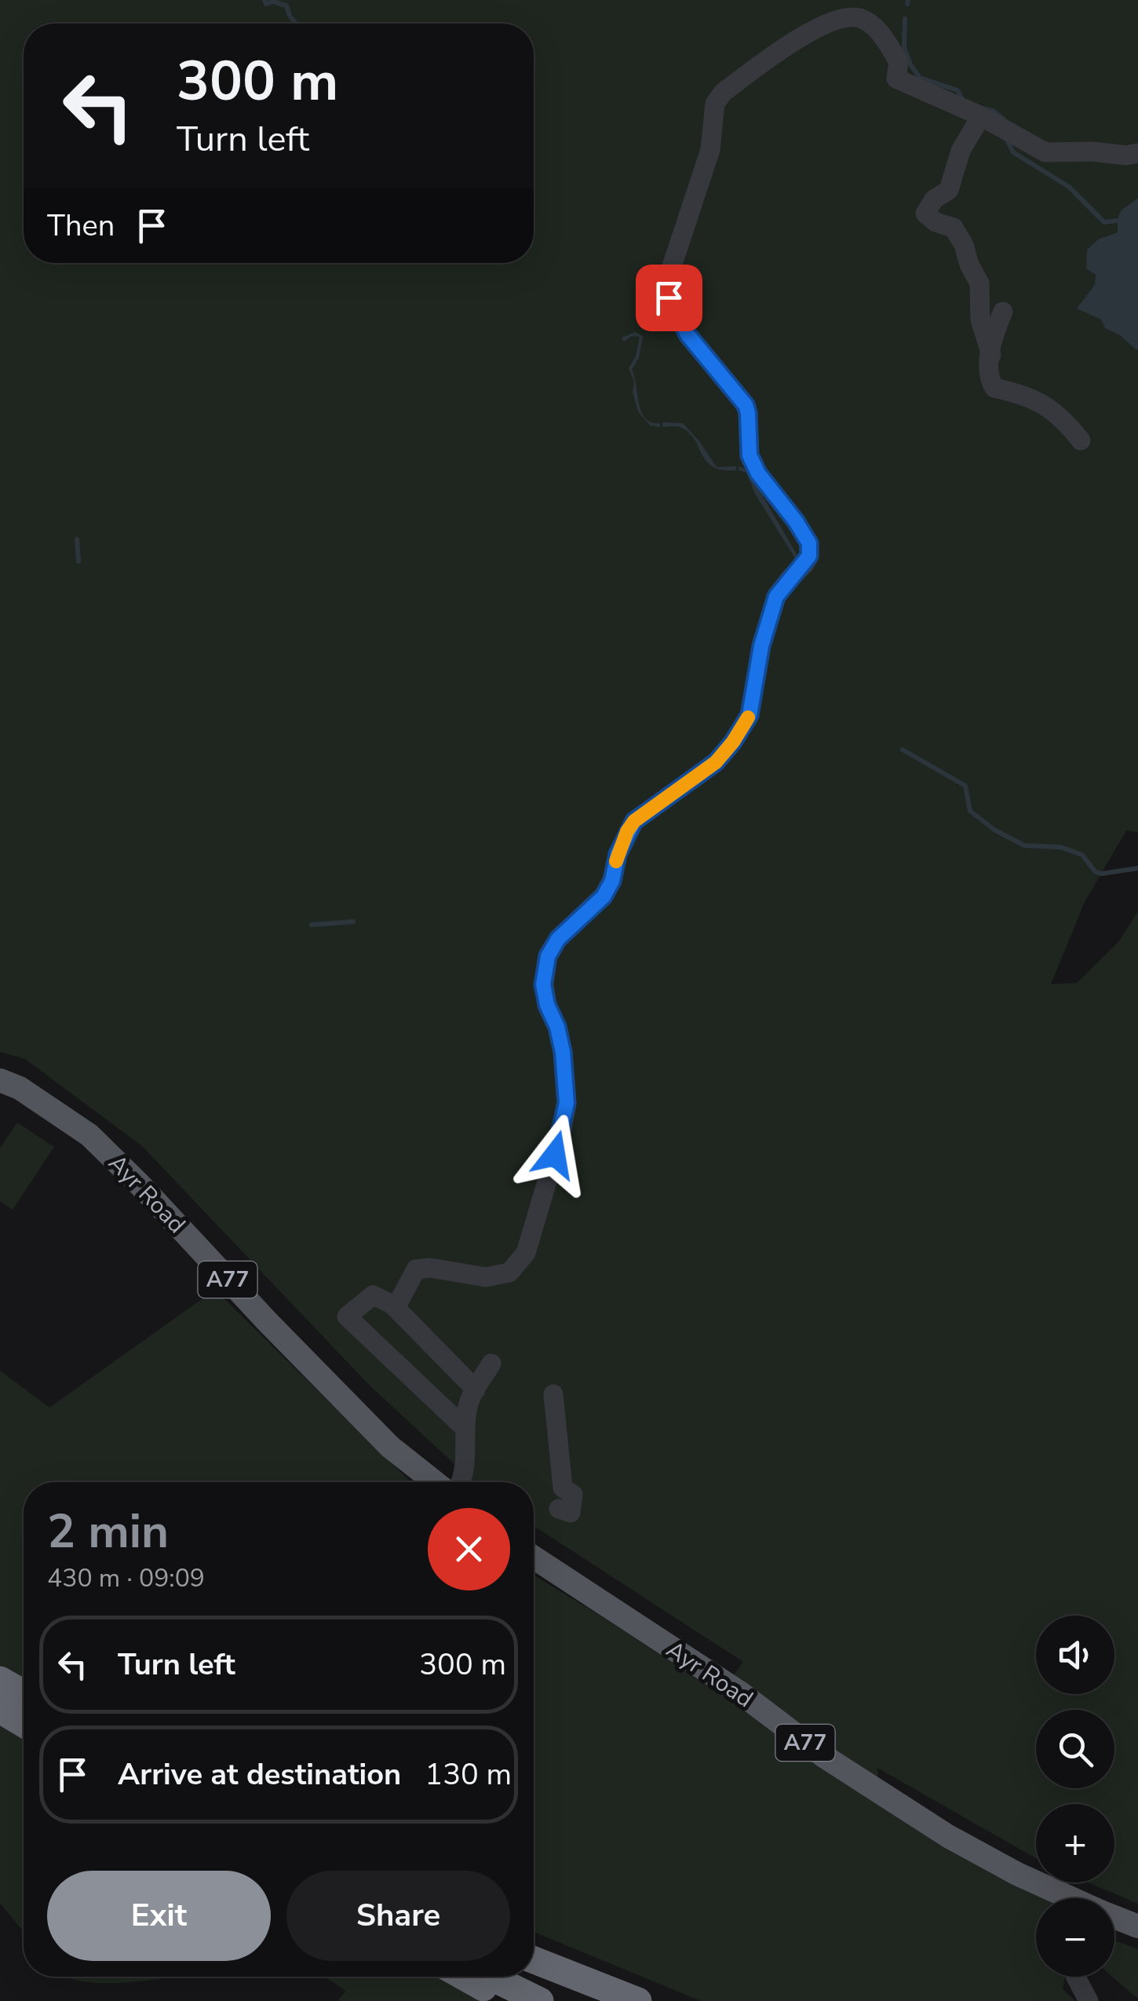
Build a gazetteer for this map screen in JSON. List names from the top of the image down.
{
  "streets": {
    "main road": ["Ayr Road", "A77"]
  },
  "page": {
    "turn": ["300 m", "Turn left"],
    "then": "Then",
    "heading": ["2 min", "430 m · 09:09"],
    "map_buttons": ["+", "−"],
    "list": [
      {
        "name": "Turn left",
        "value": "300 m"
      },
      {
        "name": "Arrive at destination",
        "value": "130 m"
      }
    ],
    "buttons": ["Exit", "Share"]
  }
}
